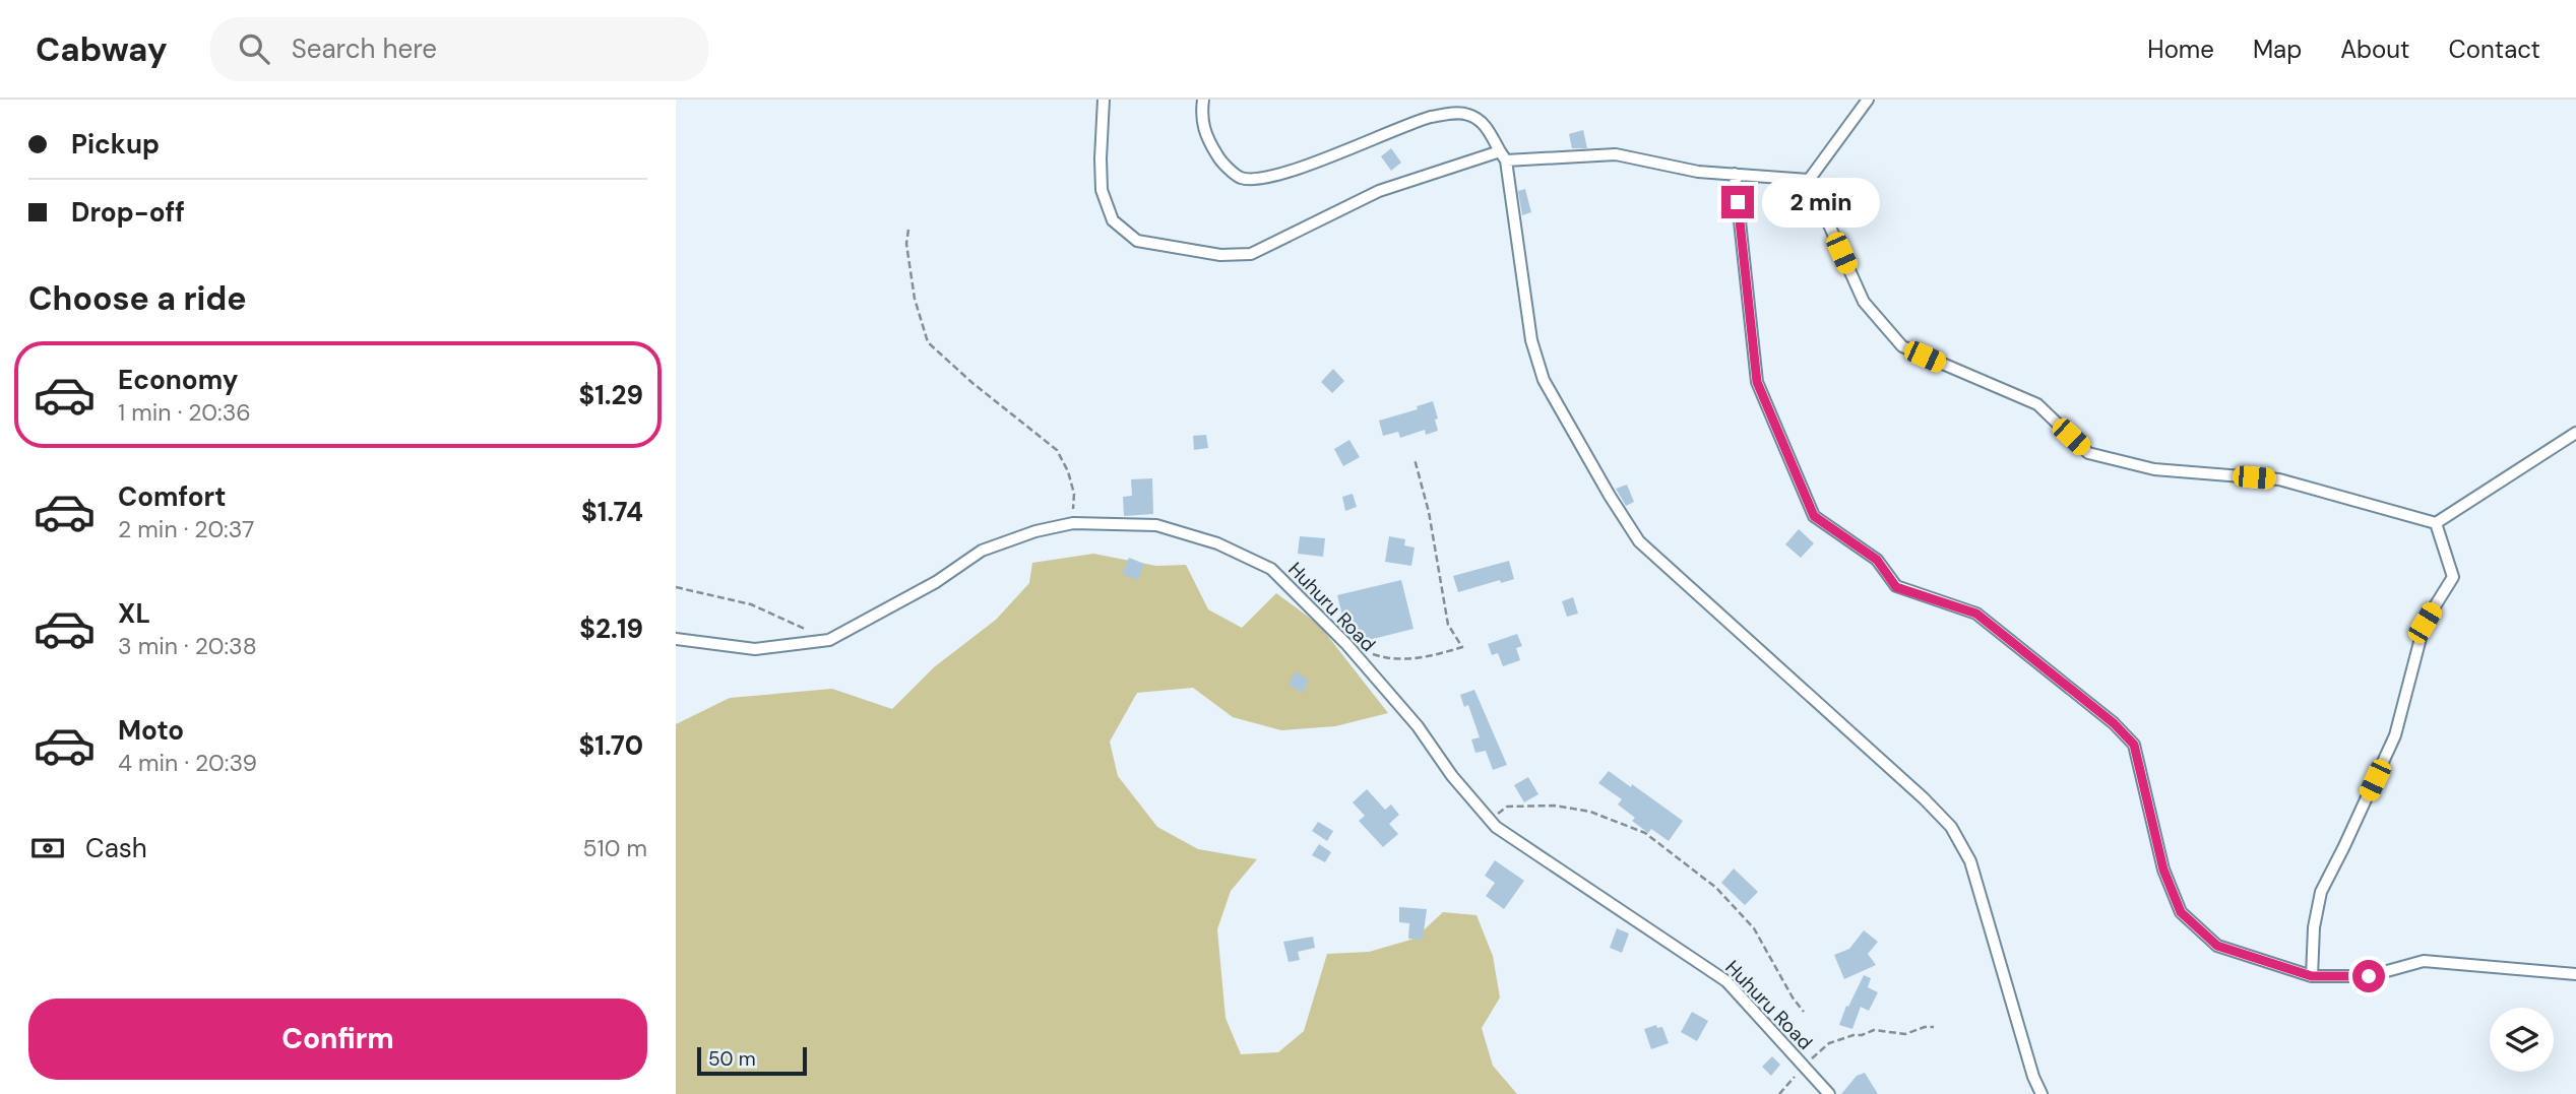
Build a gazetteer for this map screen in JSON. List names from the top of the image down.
{
  "streets": {
    "street": ["Huhuru Road"]
  },
  "scale_bar": "50 m",
  "page": {
    "header": "Cabway",
    "search": "Search here",
    "nav": [
      "Home",
      "Map",
      "About",
      "Contact"
    ],
    "banner": ["Pickup", "Drop-off"],
    "bubble": "2 min",
    "heading": "Choose a ride",
    "list": [
      {
        "name": "Economy",
        "note": "1 min · 20:36",
        "value": "$1.29"
      },
      {
        "name": "Comfort",
        "note": "2 min · 20:37",
        "value": "$1.74"
      },
      {
        "name": "XL",
        "note": "3 min · 20:38",
        "value": "$2.19"
      },
      {
        "name": "Moto",
        "note": "4 min · 20:39",
        "value": "$1.70"
      }
    ],
    "pay": ["Cash", "510 m"],
    "buttons": "Confirm",
    "scale": "50 m"
  }
}
